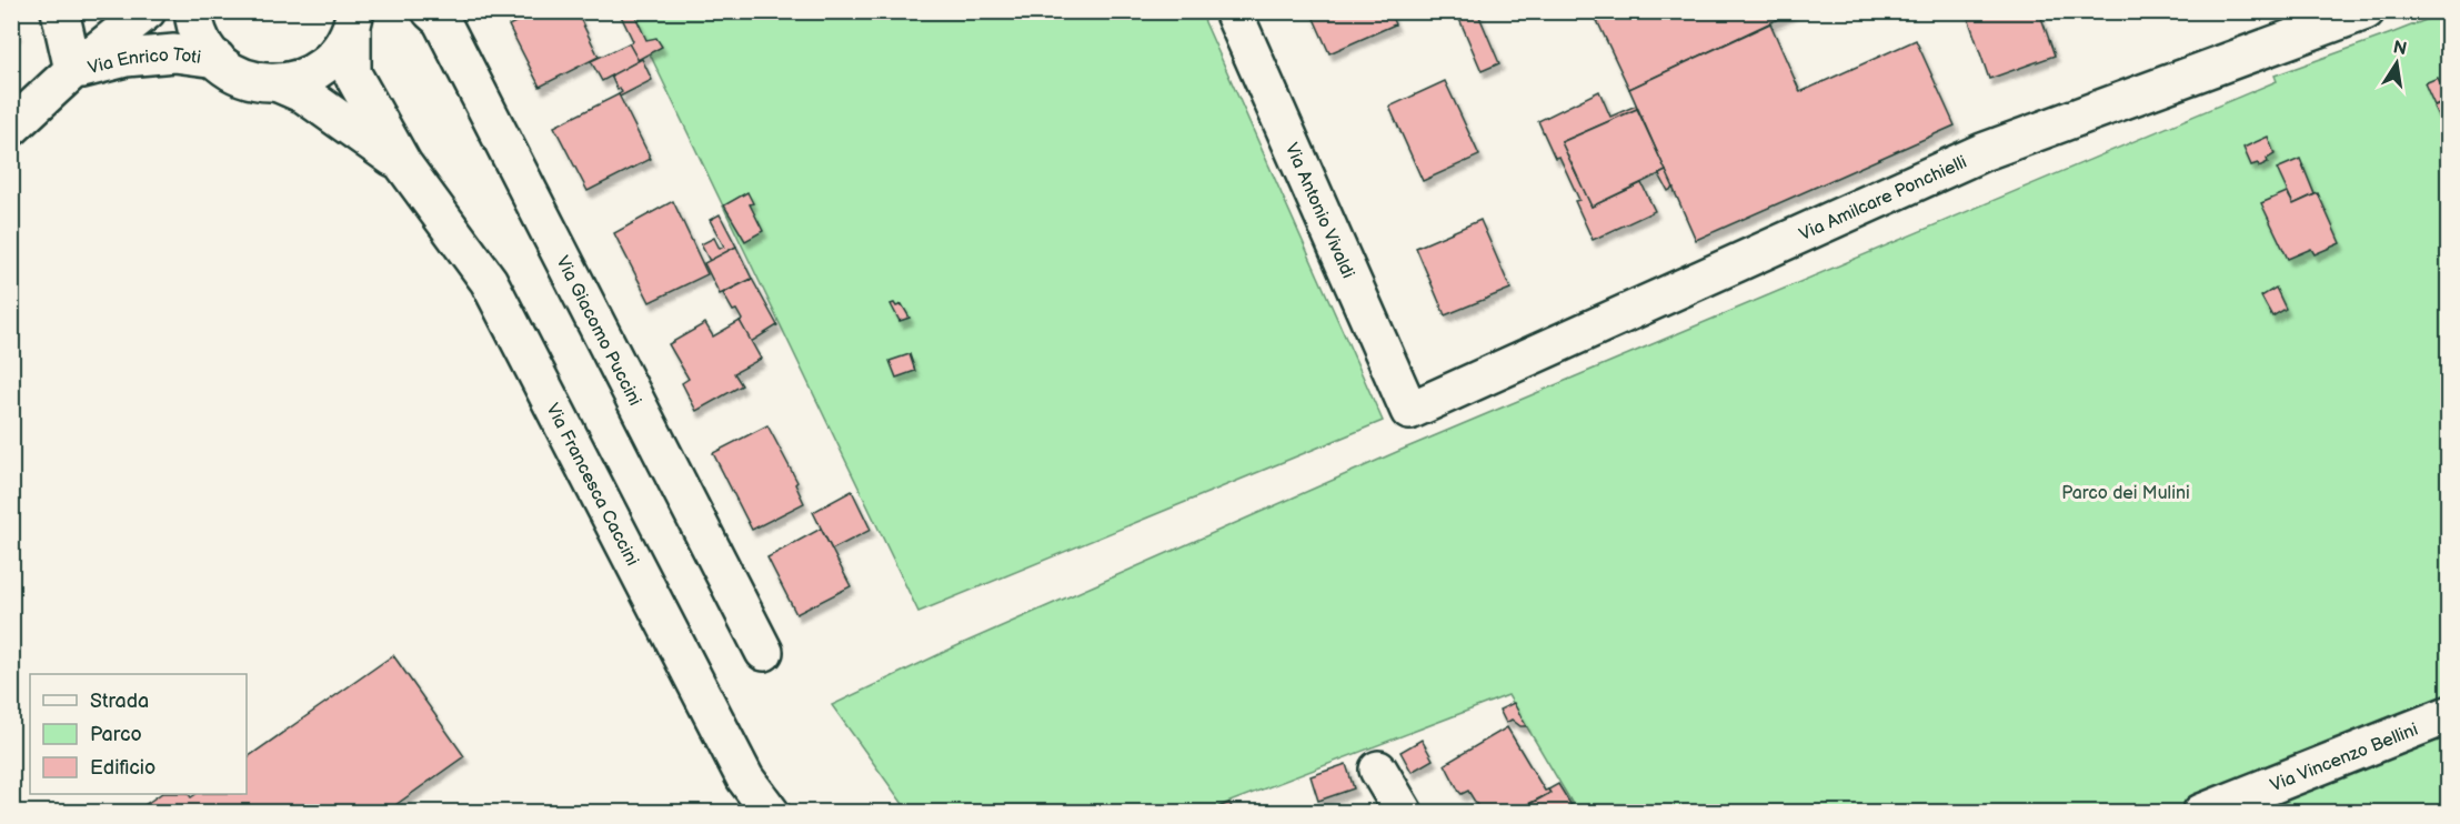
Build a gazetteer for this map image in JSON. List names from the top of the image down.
{
  "streets": {
    "street": [
      "Via Enrico Toti",
      "Via Amilcare Ponchielli",
      "Via Antonio Vivaldi",
      "Via Giacomo Puccini",
      "Via Francesca Caccini",
      "Via Vincenzo Bellini"
    ]
  },
  "crossings": [
    ["Via Amilcare Ponchielli", "Via Antonio Vivaldi"]
  ],
  "parks": ["Parco dei Mulini"],
  "legend": ["Strada", "Parco", "Edificio"],
  "north": "top"
}
